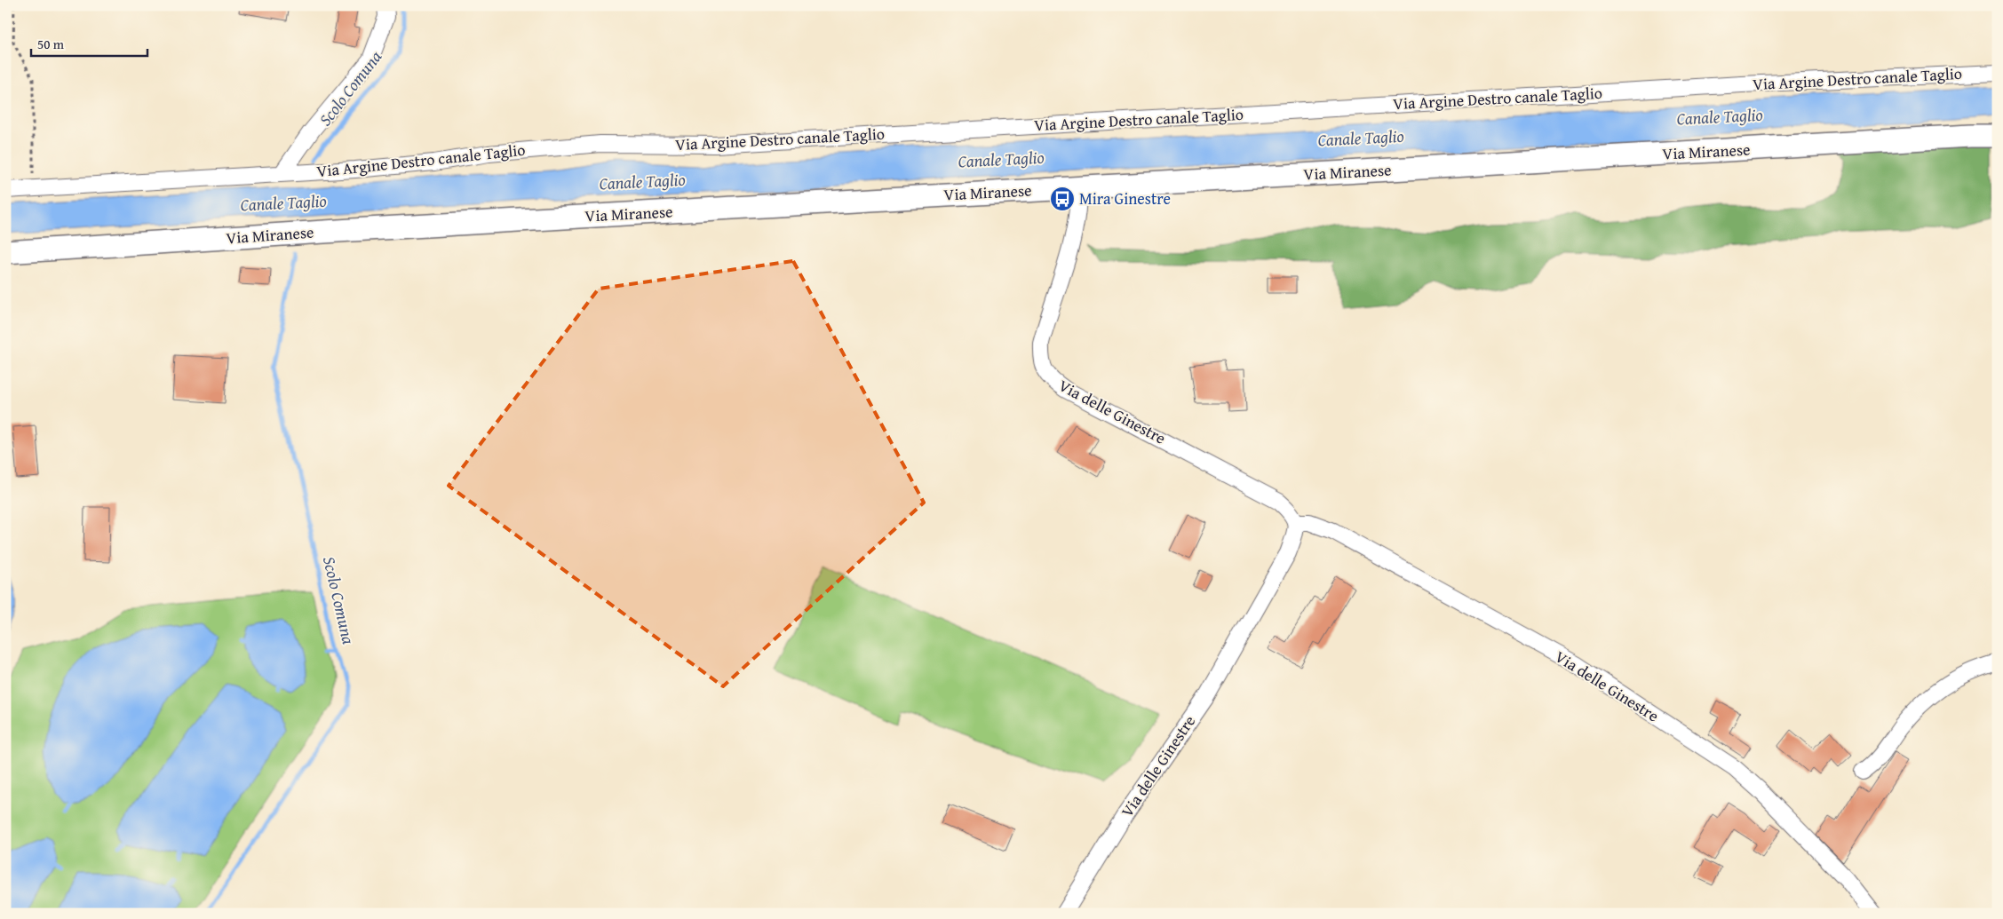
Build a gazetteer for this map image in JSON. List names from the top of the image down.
{
  "streets": {
    "main road": ["Via Miranese"],
    "street": ["Via Argine Destro canale Taglio", "Via delle Ginestre"]
  },
  "crossings": [
    ["Via Miranese", "Via delle Ginestre"]
  ],
  "water": ["Scolo Comuna", "Canale Taglio"],
  "places": {
    "bus stop": ["Mira Ginestre"]
  },
  "scale_bar": "50 m"
}
